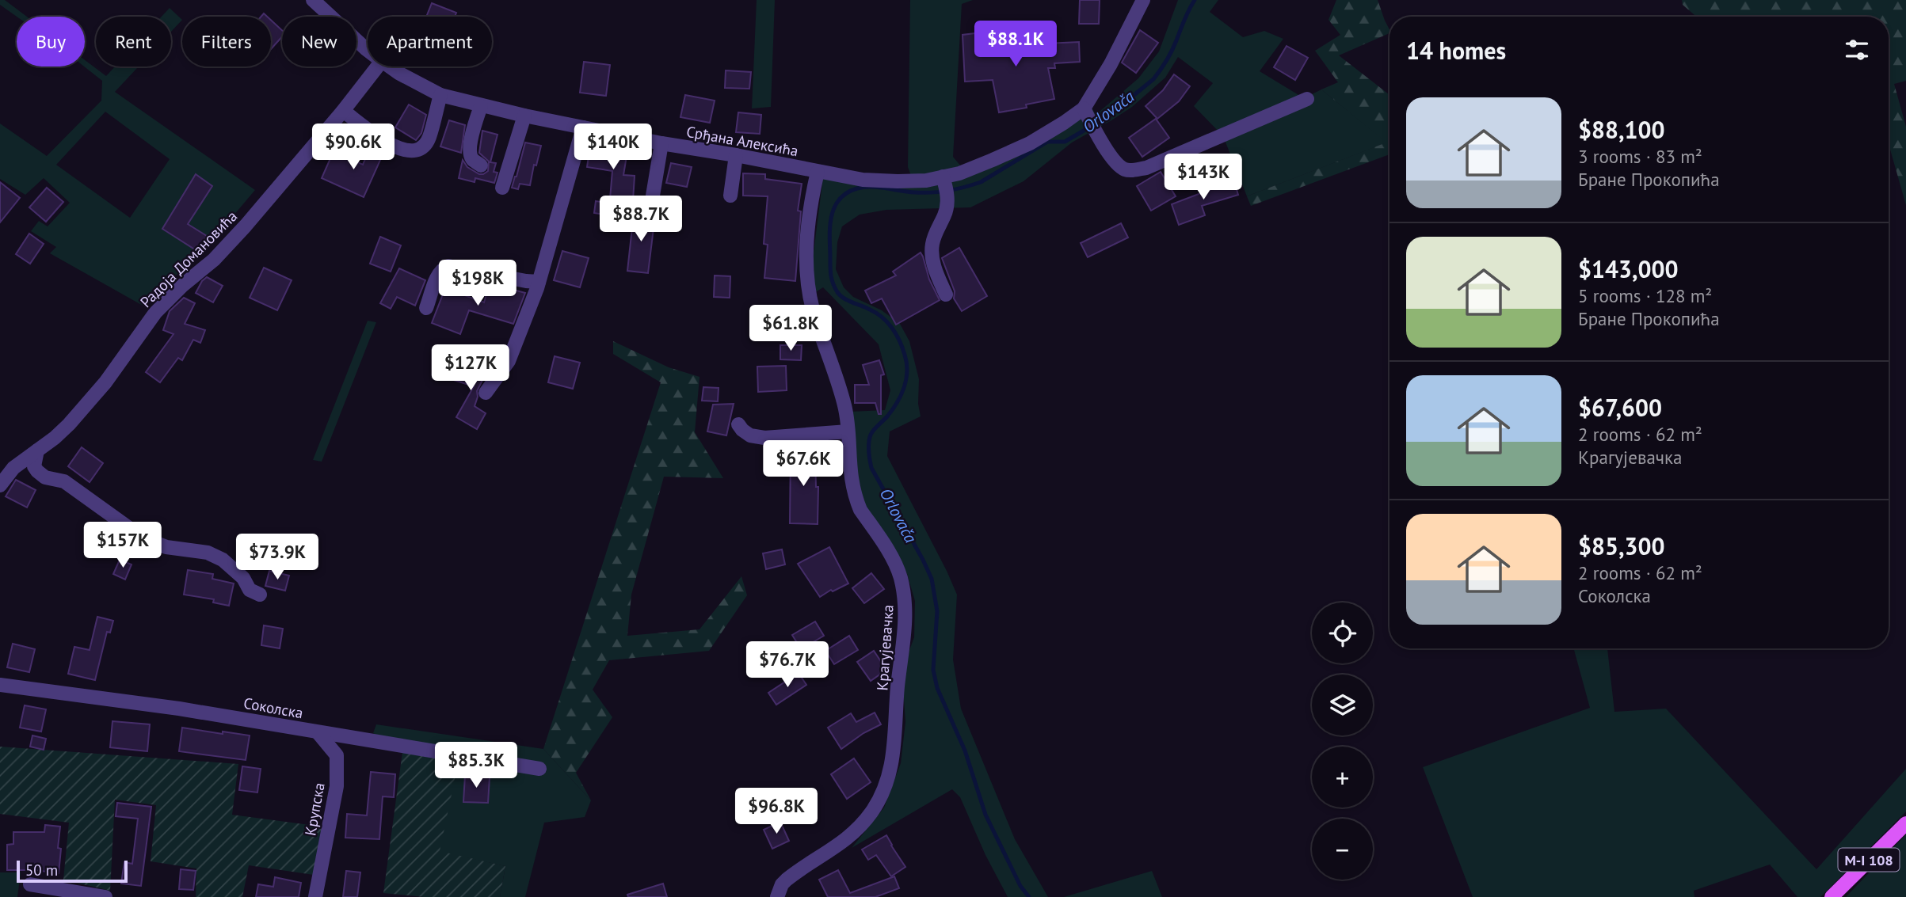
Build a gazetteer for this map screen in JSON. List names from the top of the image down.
{
  "streets": {
    "main road": ["M-I 108"],
    "street": [
      "Срђана Алексића",
      "Радоја Домановића",
      "Крагујевачка",
      "Соколска",
      "Крупска"
    ]
  },
  "crossings": [
    ["Срђана Алексића", "Крагујевачка"],
    ["Соколска", "Крупска"]
  ],
  "water": ["Orlovača"],
  "scale_bar": "50 m",
  "page": {
    "chip": [
      "Buy",
      "Rent",
      "Filters",
      "New",
      "Apartment"
    ],
    "heading": "14 homes",
    "price": [
      "$88.1K",
      "$90.6K",
      "$140K",
      "$143K",
      "$88.7K",
      "$198K",
      "$61.8K",
      "$127K",
      "$67.6K",
      "$157K",
      "$73.9K",
      "$76.7K",
      "$85.3K",
      "$96.8K"
    ],
    "list": [
      {
        "name": "$88,100",
        "note": "3 rooms · 83 m² · Бране Прокопића"
      },
      {
        "name": "$143,000",
        "note": "5 rooms · 128 m² · Бране Прокопића"
      },
      {
        "name": "$67,600",
        "note": "2 rooms · 62 m² · Крагујевачка"
      },
      {
        "name": "$85,300",
        "note": "2 rooms · 62 m² · Соколска"
      }
    ],
    "map_buttons": ["+", "−"],
    "scale": "50 m"
  }
}
